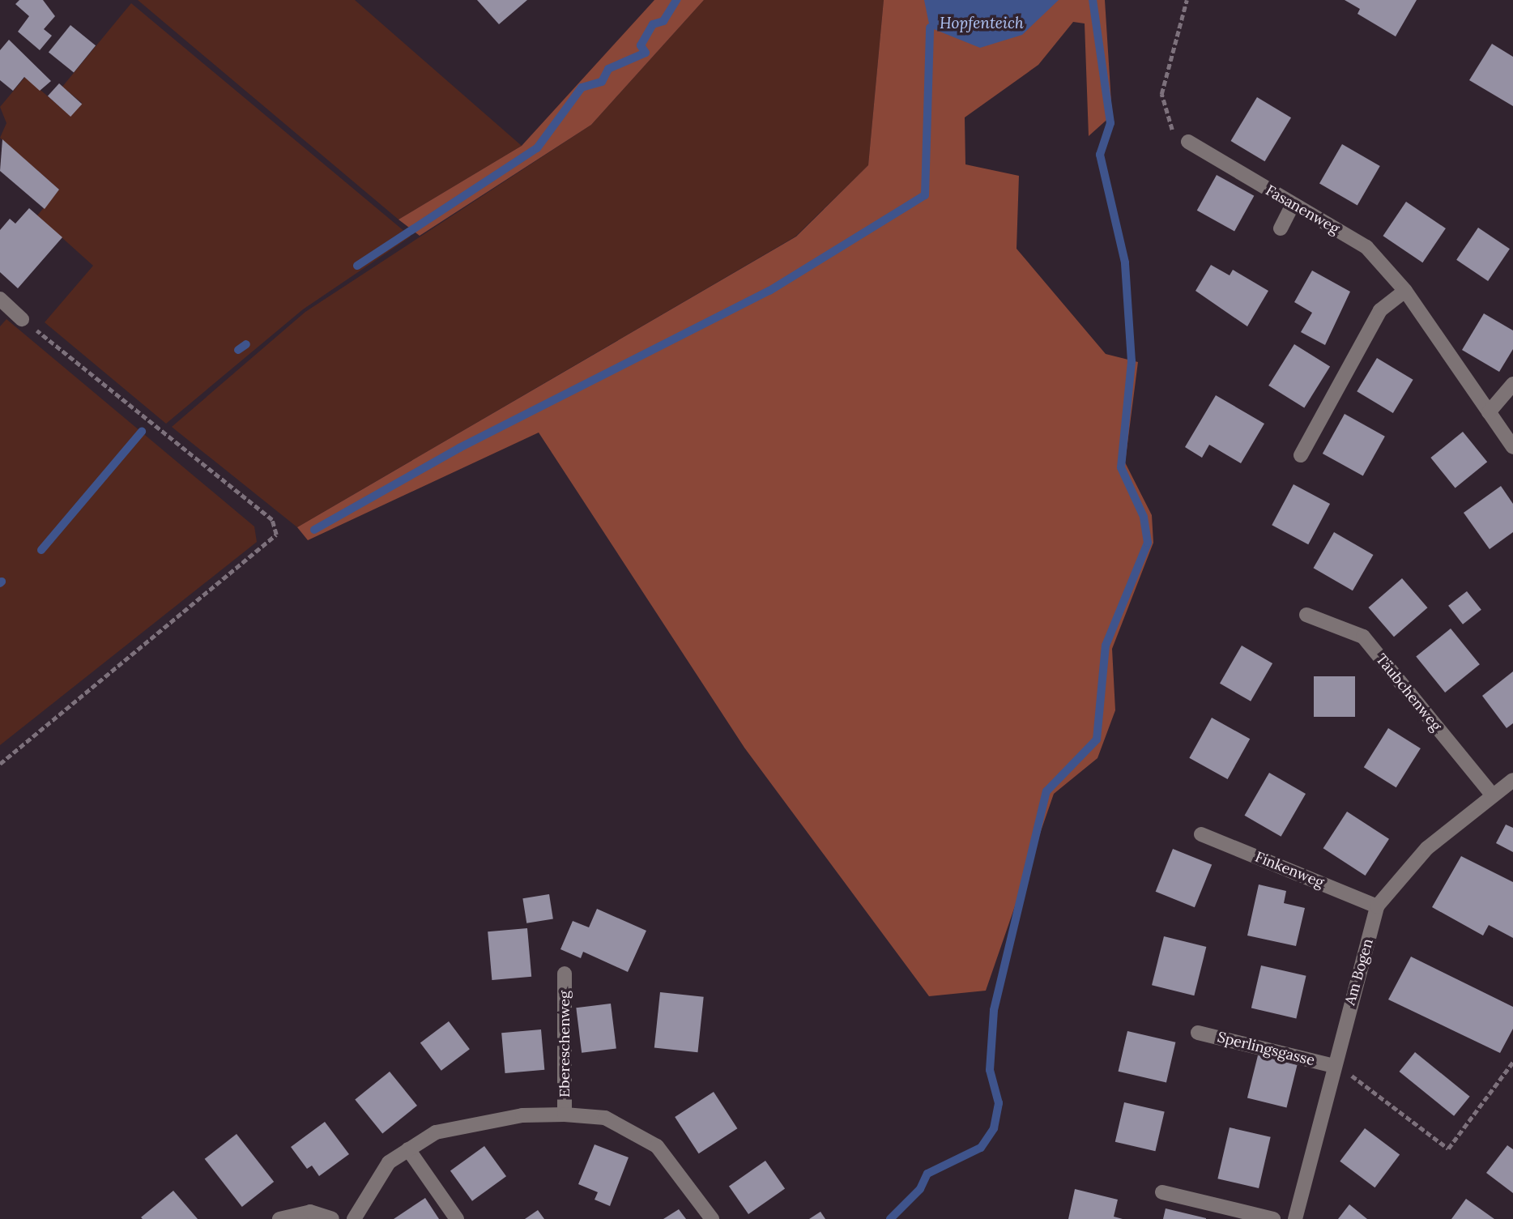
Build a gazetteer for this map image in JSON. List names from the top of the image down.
{
  "streets": {
    "street": [
      "Fasanenweg",
      "Täubchenweg",
      "Finkenweg",
      "Am Bogen",
      "Ebereschenweg",
      "Sperlingsgasse"
    ]
  },
  "crossings": [
    ["Täubchenweg", "Am Bogen"],
    ["Finkenweg", "Am Bogen"],
    ["Am Bogen", "Sperlingsgasse"]
  ],
  "water": ["Hopfenteich"]
}
